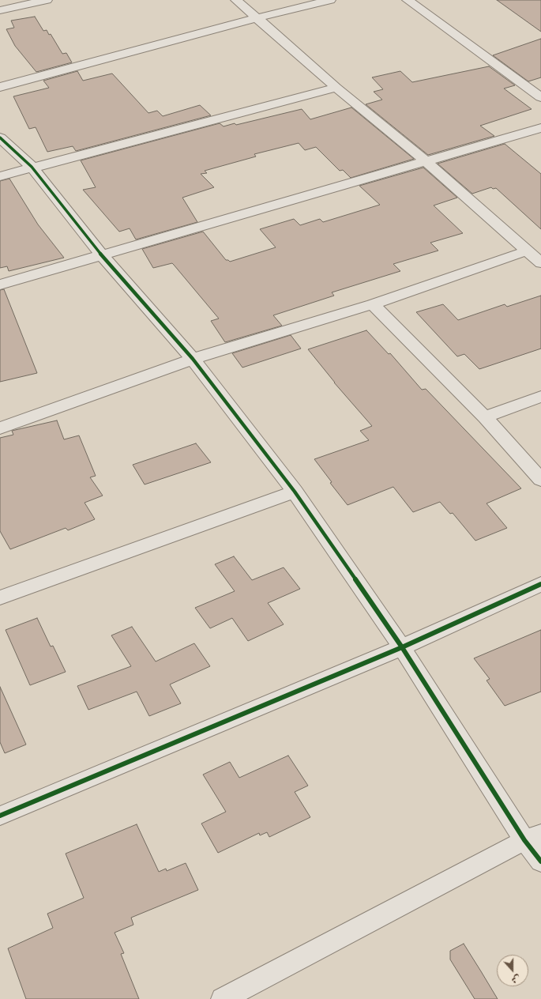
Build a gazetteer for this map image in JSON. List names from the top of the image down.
{
  "north": "bottom"
}
